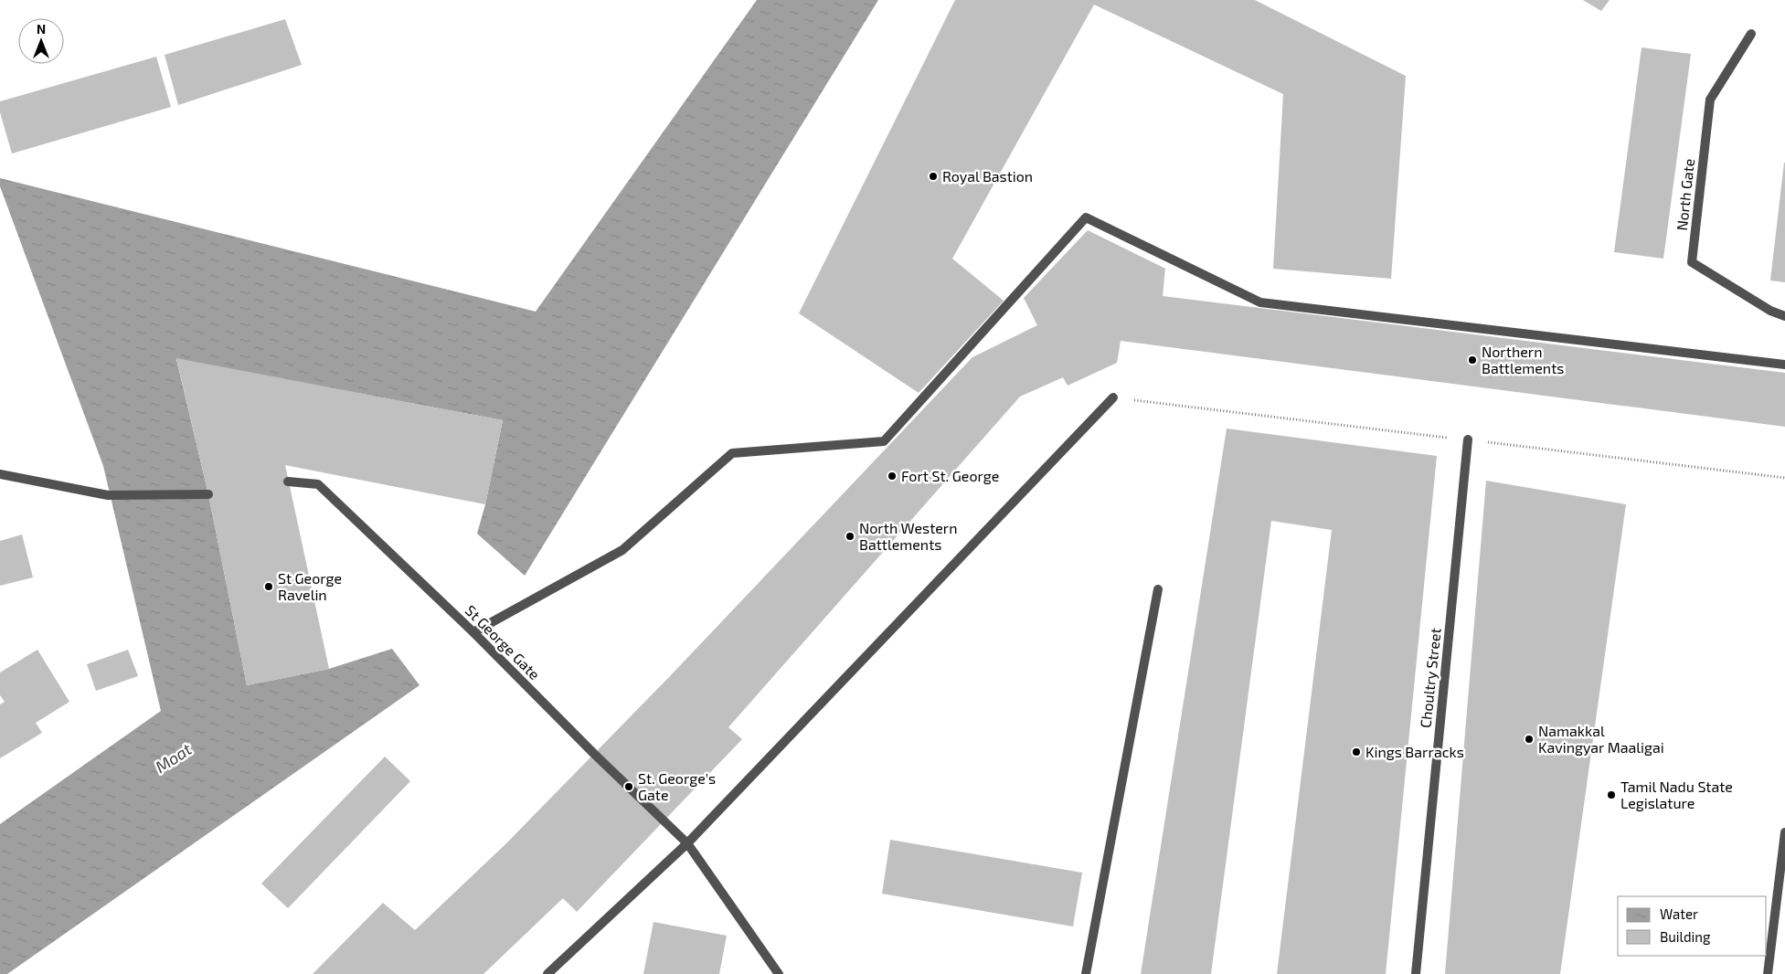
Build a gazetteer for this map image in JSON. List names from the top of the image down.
{
  "streets": {
    "lane": ["North Gate", "St George Gate", "Choultry Street"]
  },
  "water": ["Moat"],
  "places": [
    "Royal Bastion",
    "Northern Battlements",
    "Fort St. George",
    "North Western Battlements",
    "St George Ravelin",
    "Namakkal Kavingyar Maaligai",
    "Kings Barracks",
    "St. George's Gate",
    "Tamil Nadu State Legislature"
  ],
  "legend": ["Water", "Building"],
  "north": "top"
}
